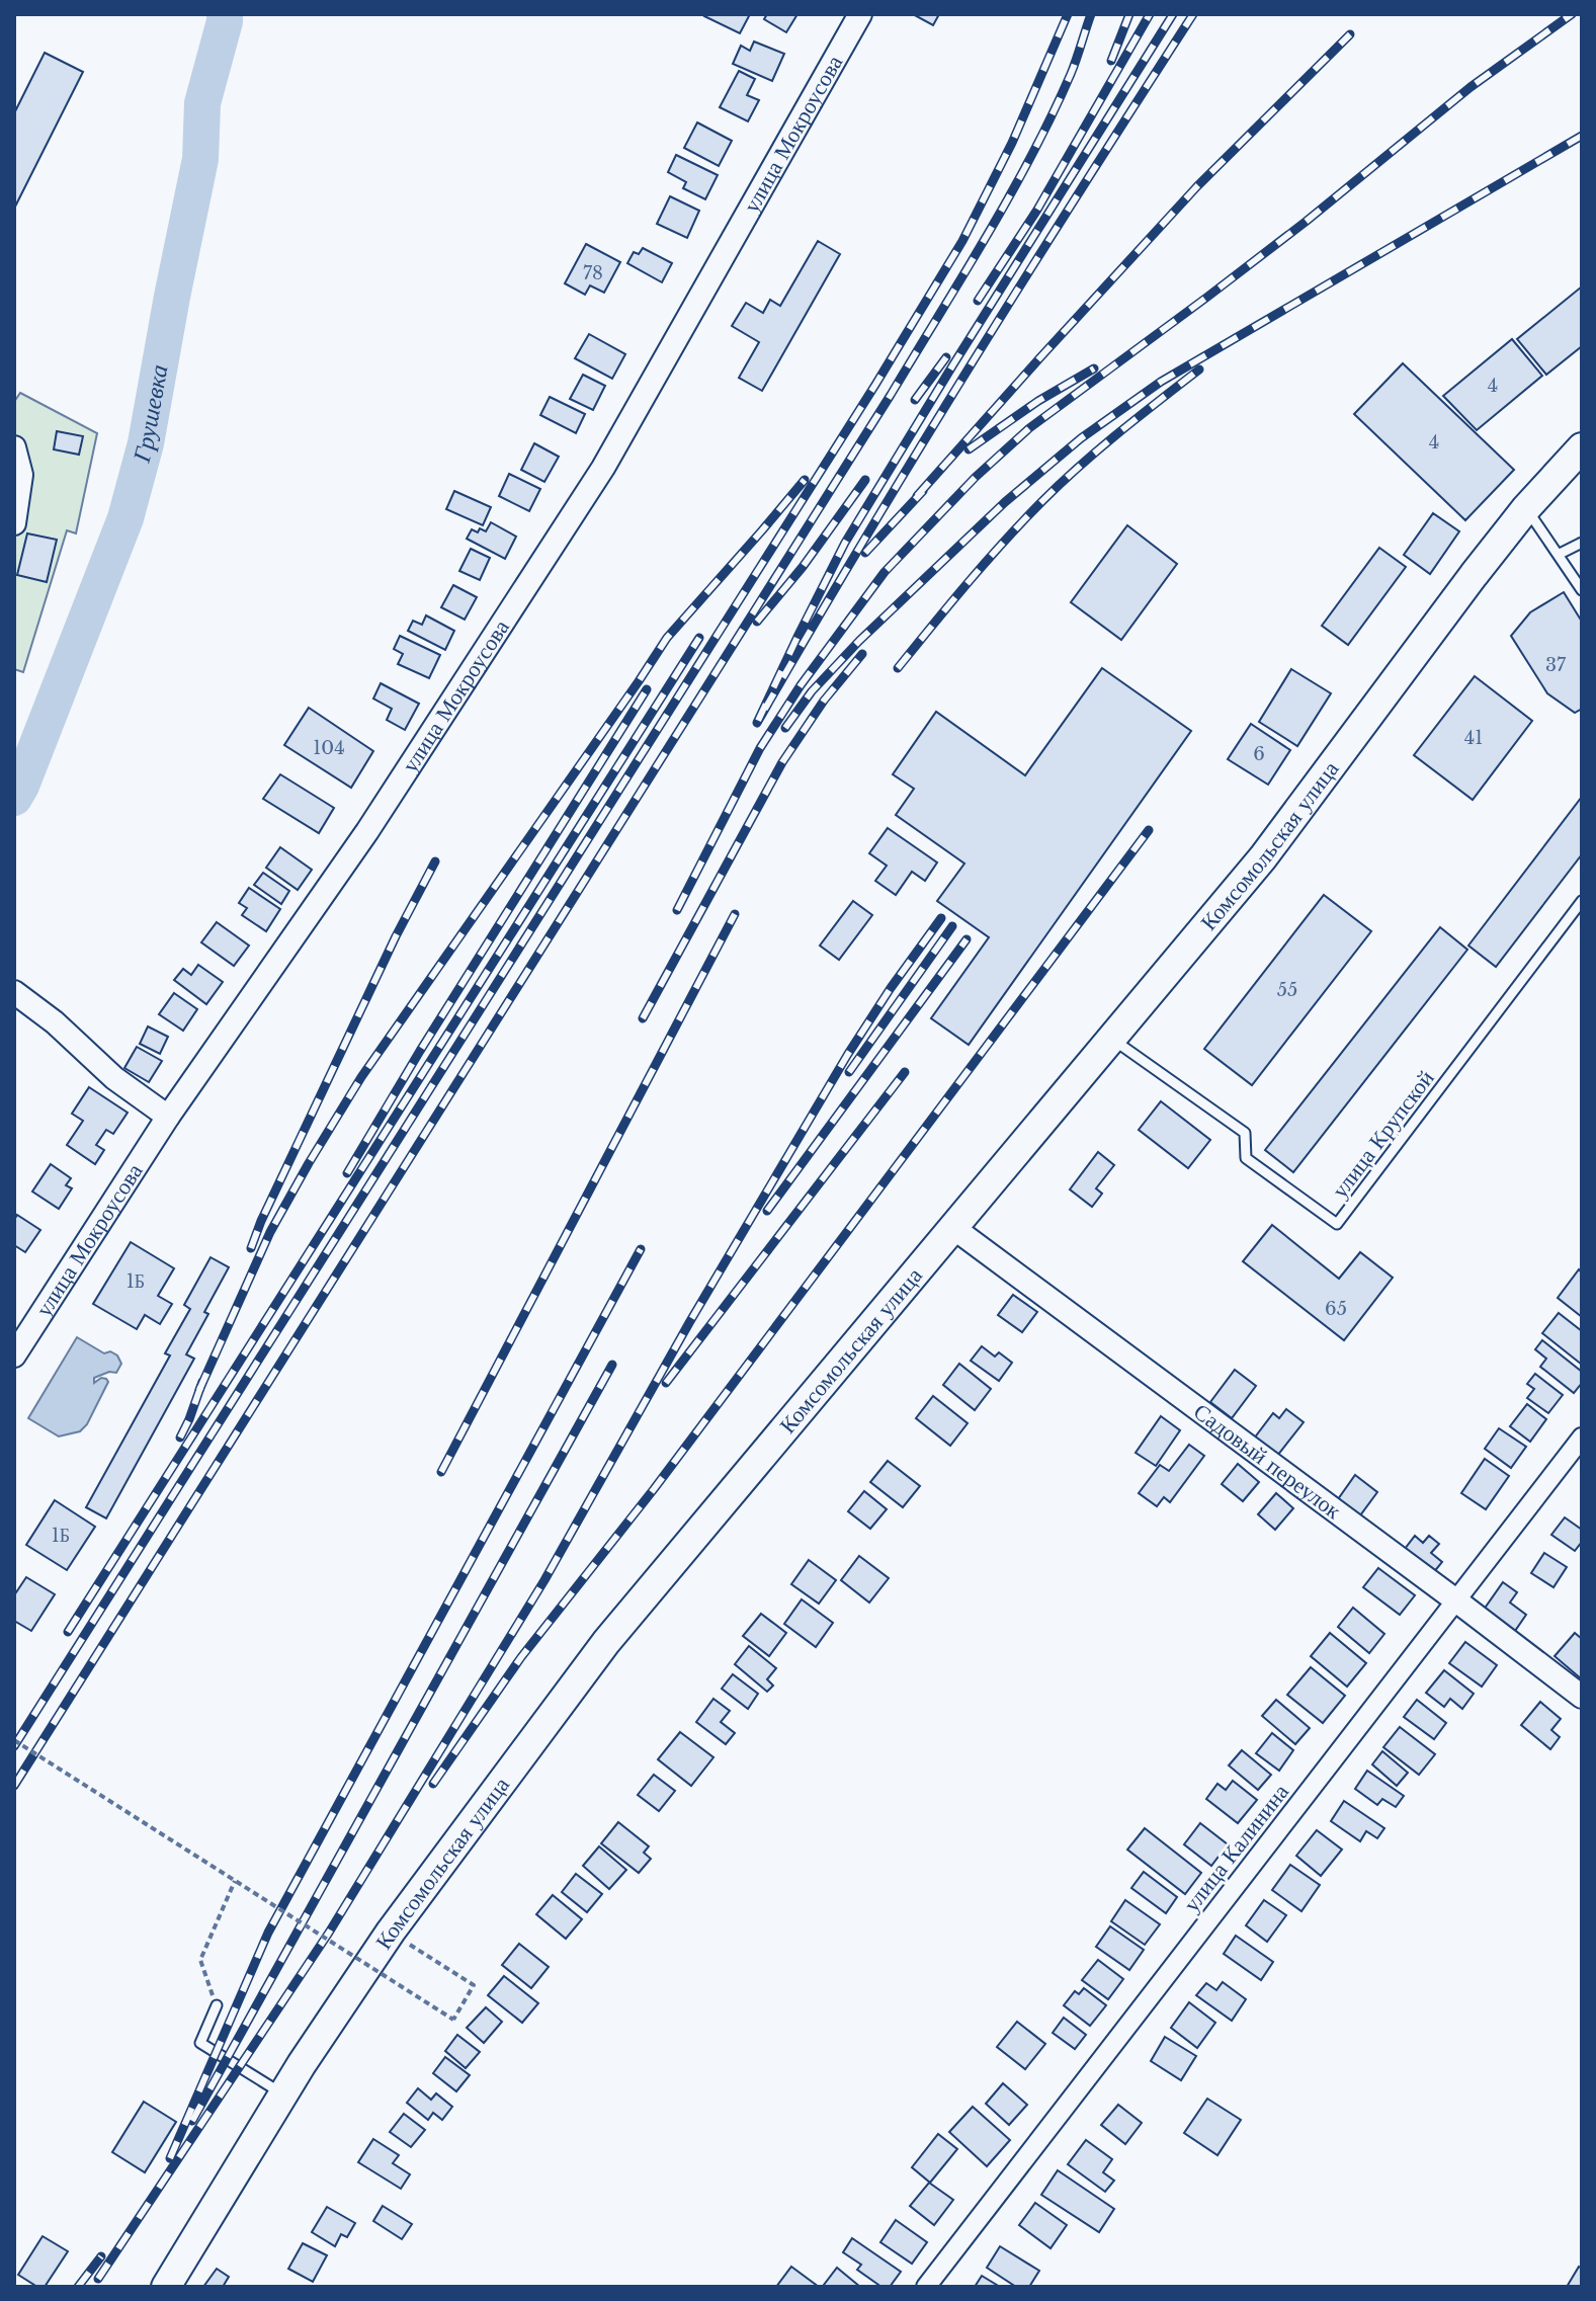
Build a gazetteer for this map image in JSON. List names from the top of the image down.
{
  "streets": {
    "main road": ["Комсомольская улица"],
    "street": ["улица Мокроусова", "Садовый переулок", "улица Калинина"],
    "lane": ["улица Крупской"]
  },
  "crossings": [
    ["Комсомольская улица", "улица Крупской"],
    ["Комсомольская улица", "Садовый переулок"],
    ["Садовый переулок", "улица Калинина"]
  ],
  "water": ["Грушевка"],
  "house_numbers": [
    "78",
    "4",
    "4",
    "37",
    "41",
    "104",
    "6",
    "55",
    "1Б",
    "65",
    "1Б"
  ]
}
